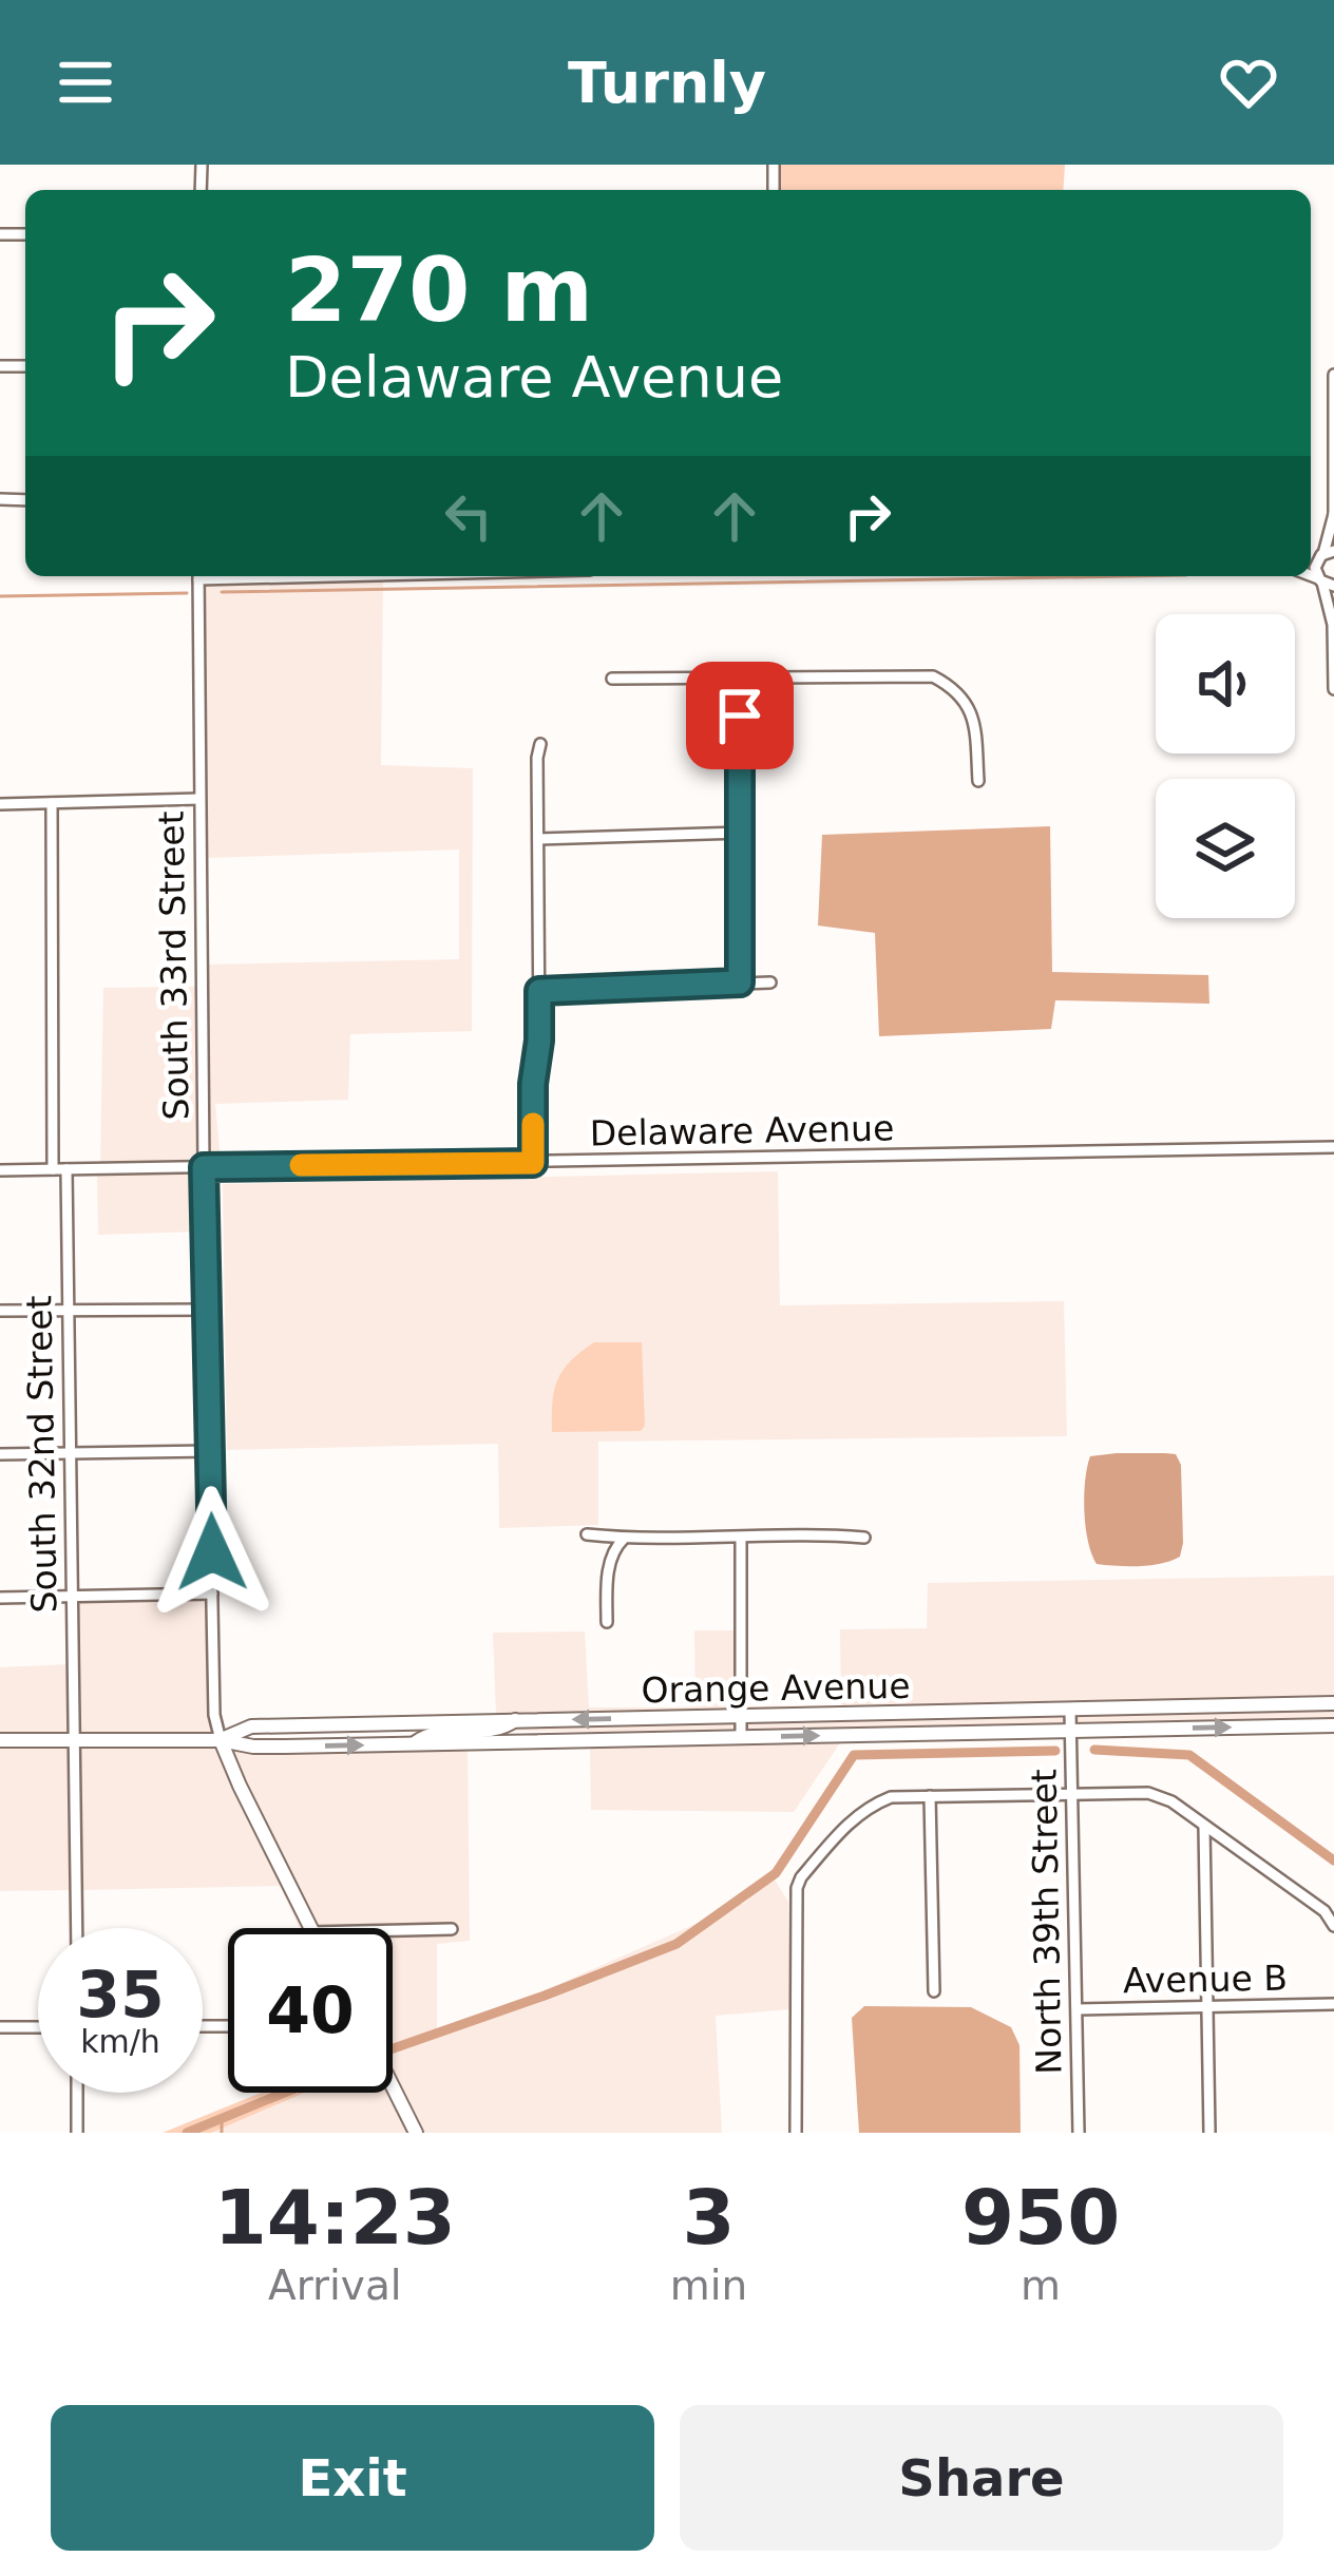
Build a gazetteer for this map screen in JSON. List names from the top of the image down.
{
  "streets": {
    "main road": ["Orange Avenue"],
    "street": [
      "South 33rd Street",
      "Delaware Avenue",
      "South 32nd Street",
      "North 39th Street",
      "Avenue B"
    ]
  },
  "crossings": [
    ["South 33rd Street", "Delaware Avenue"],
    ["South 33rd Street", "Orange Avenue"],
    ["Delaware Avenue", "South 32nd Street"],
    ["South 32nd Street", "Orange Avenue"],
    ["Orange Avenue", "North 39th Street"],
    ["North 39th Street", "Avenue B"]
  ],
  "page": {
    "header": "Turnly",
    "turn": ["270 m", "Delaware Avenue"],
    "speed": "35 km/h",
    "limit": "40",
    "eta": [
      "14:23",
      "Arrival",
      "3",
      "min",
      "950",
      "m"
    ],
    "buttons": ["Exit", "Share"]
  }
}
